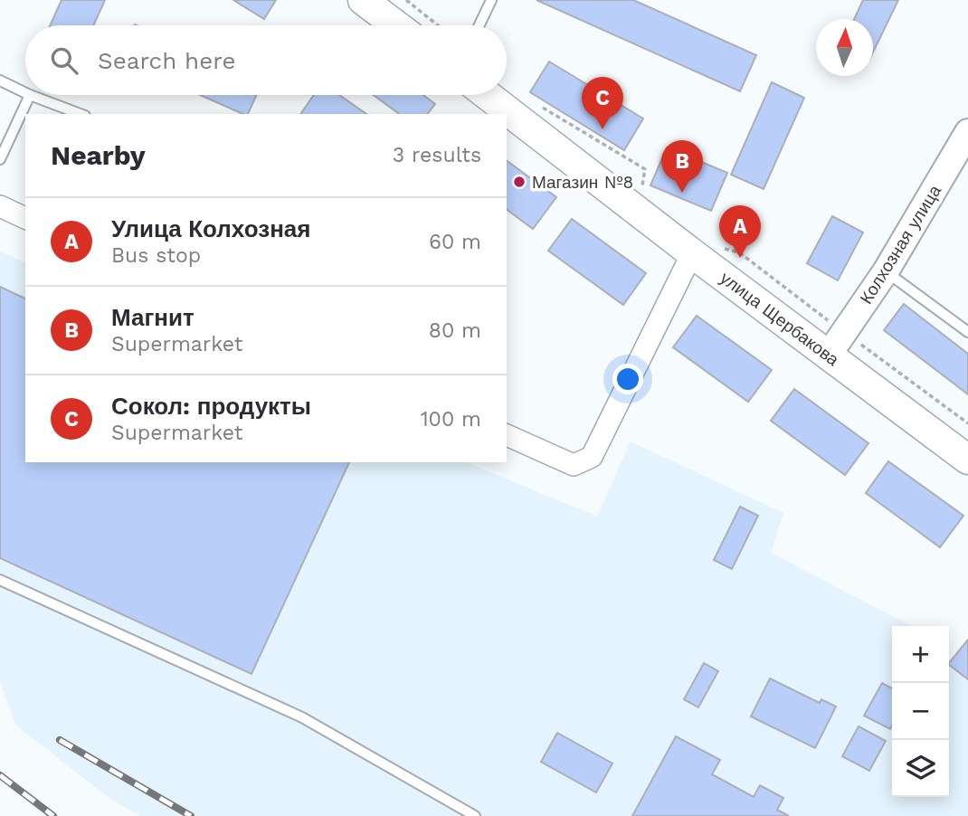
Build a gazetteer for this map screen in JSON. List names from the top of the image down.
{
  "streets": {
    "main road": ["улица Щербакова"],
    "street": ["Колхозная улица"]
  },
  "crossings": [
    ["Колхозная улица", "улица Щербакова"]
  ],
  "places": ["Магазин №8"],
  "north": "top",
  "page": {
    "search": "Search here",
    "pins": ["C", "B", "A"],
    "heading": ["Nearby", "3 results"],
    "list": [
      {
        "mark": "A",
        "name": "Улица Колхозная",
        "note": "Bus stop",
        "value": "60 m"
      },
      {
        "mark": "B",
        "name": "Магнит",
        "note": "Supermarket",
        "value": "80 m"
      },
      {
        "mark": "C",
        "name": "Сокол: продукты",
        "note": "Supermarket",
        "value": "100 m"
      }
    ],
    "map_buttons": ["+", "−"]
  }
}
